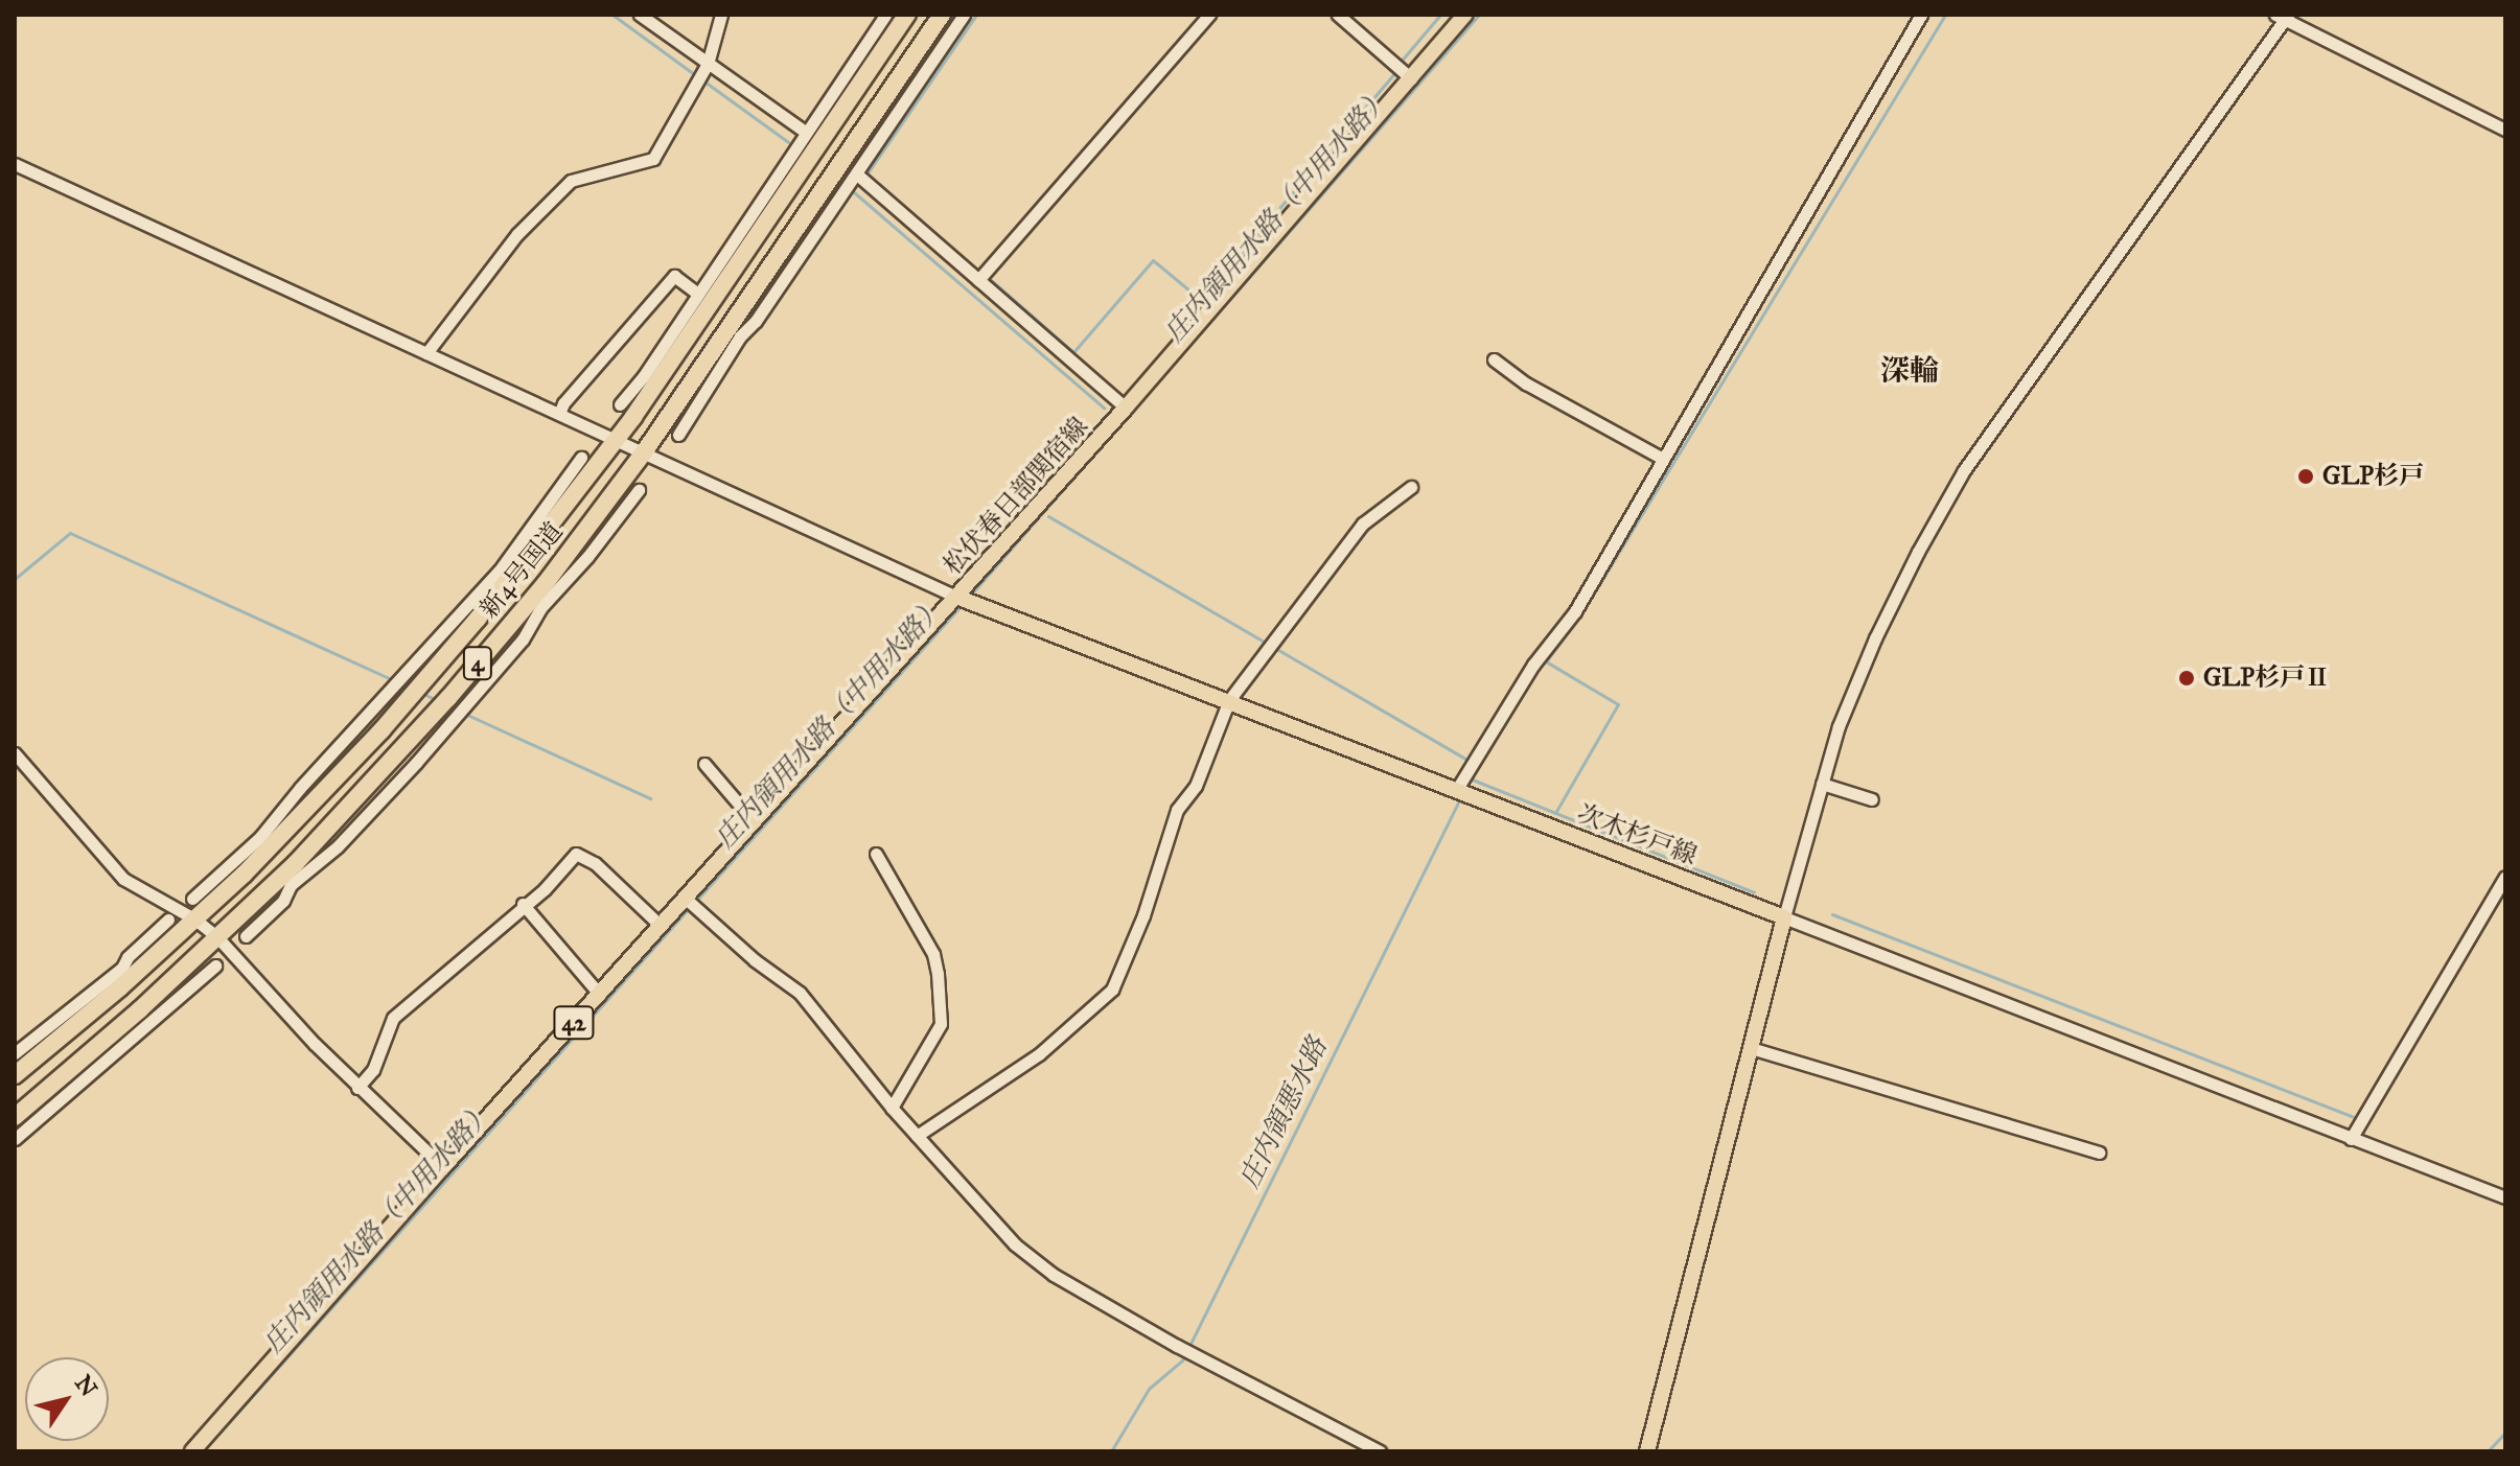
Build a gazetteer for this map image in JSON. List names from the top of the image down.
{
  "streets": {
    "highway": ["新4号国道", "4"],
    "main road": ["松伏春日部関宿線", "次木杉戸線", "42"]
  },
  "crossings": [
    ["松伏春日部関宿線", "次木杉戸線"]
  ],
  "districts": ["深輪"],
  "water": ["庄内領用水路（中用水路）", "庄内領悪水路"],
  "places": ["GLP杉戸", "GLP杉戸Ⅱ"],
  "north": "top right"
}
